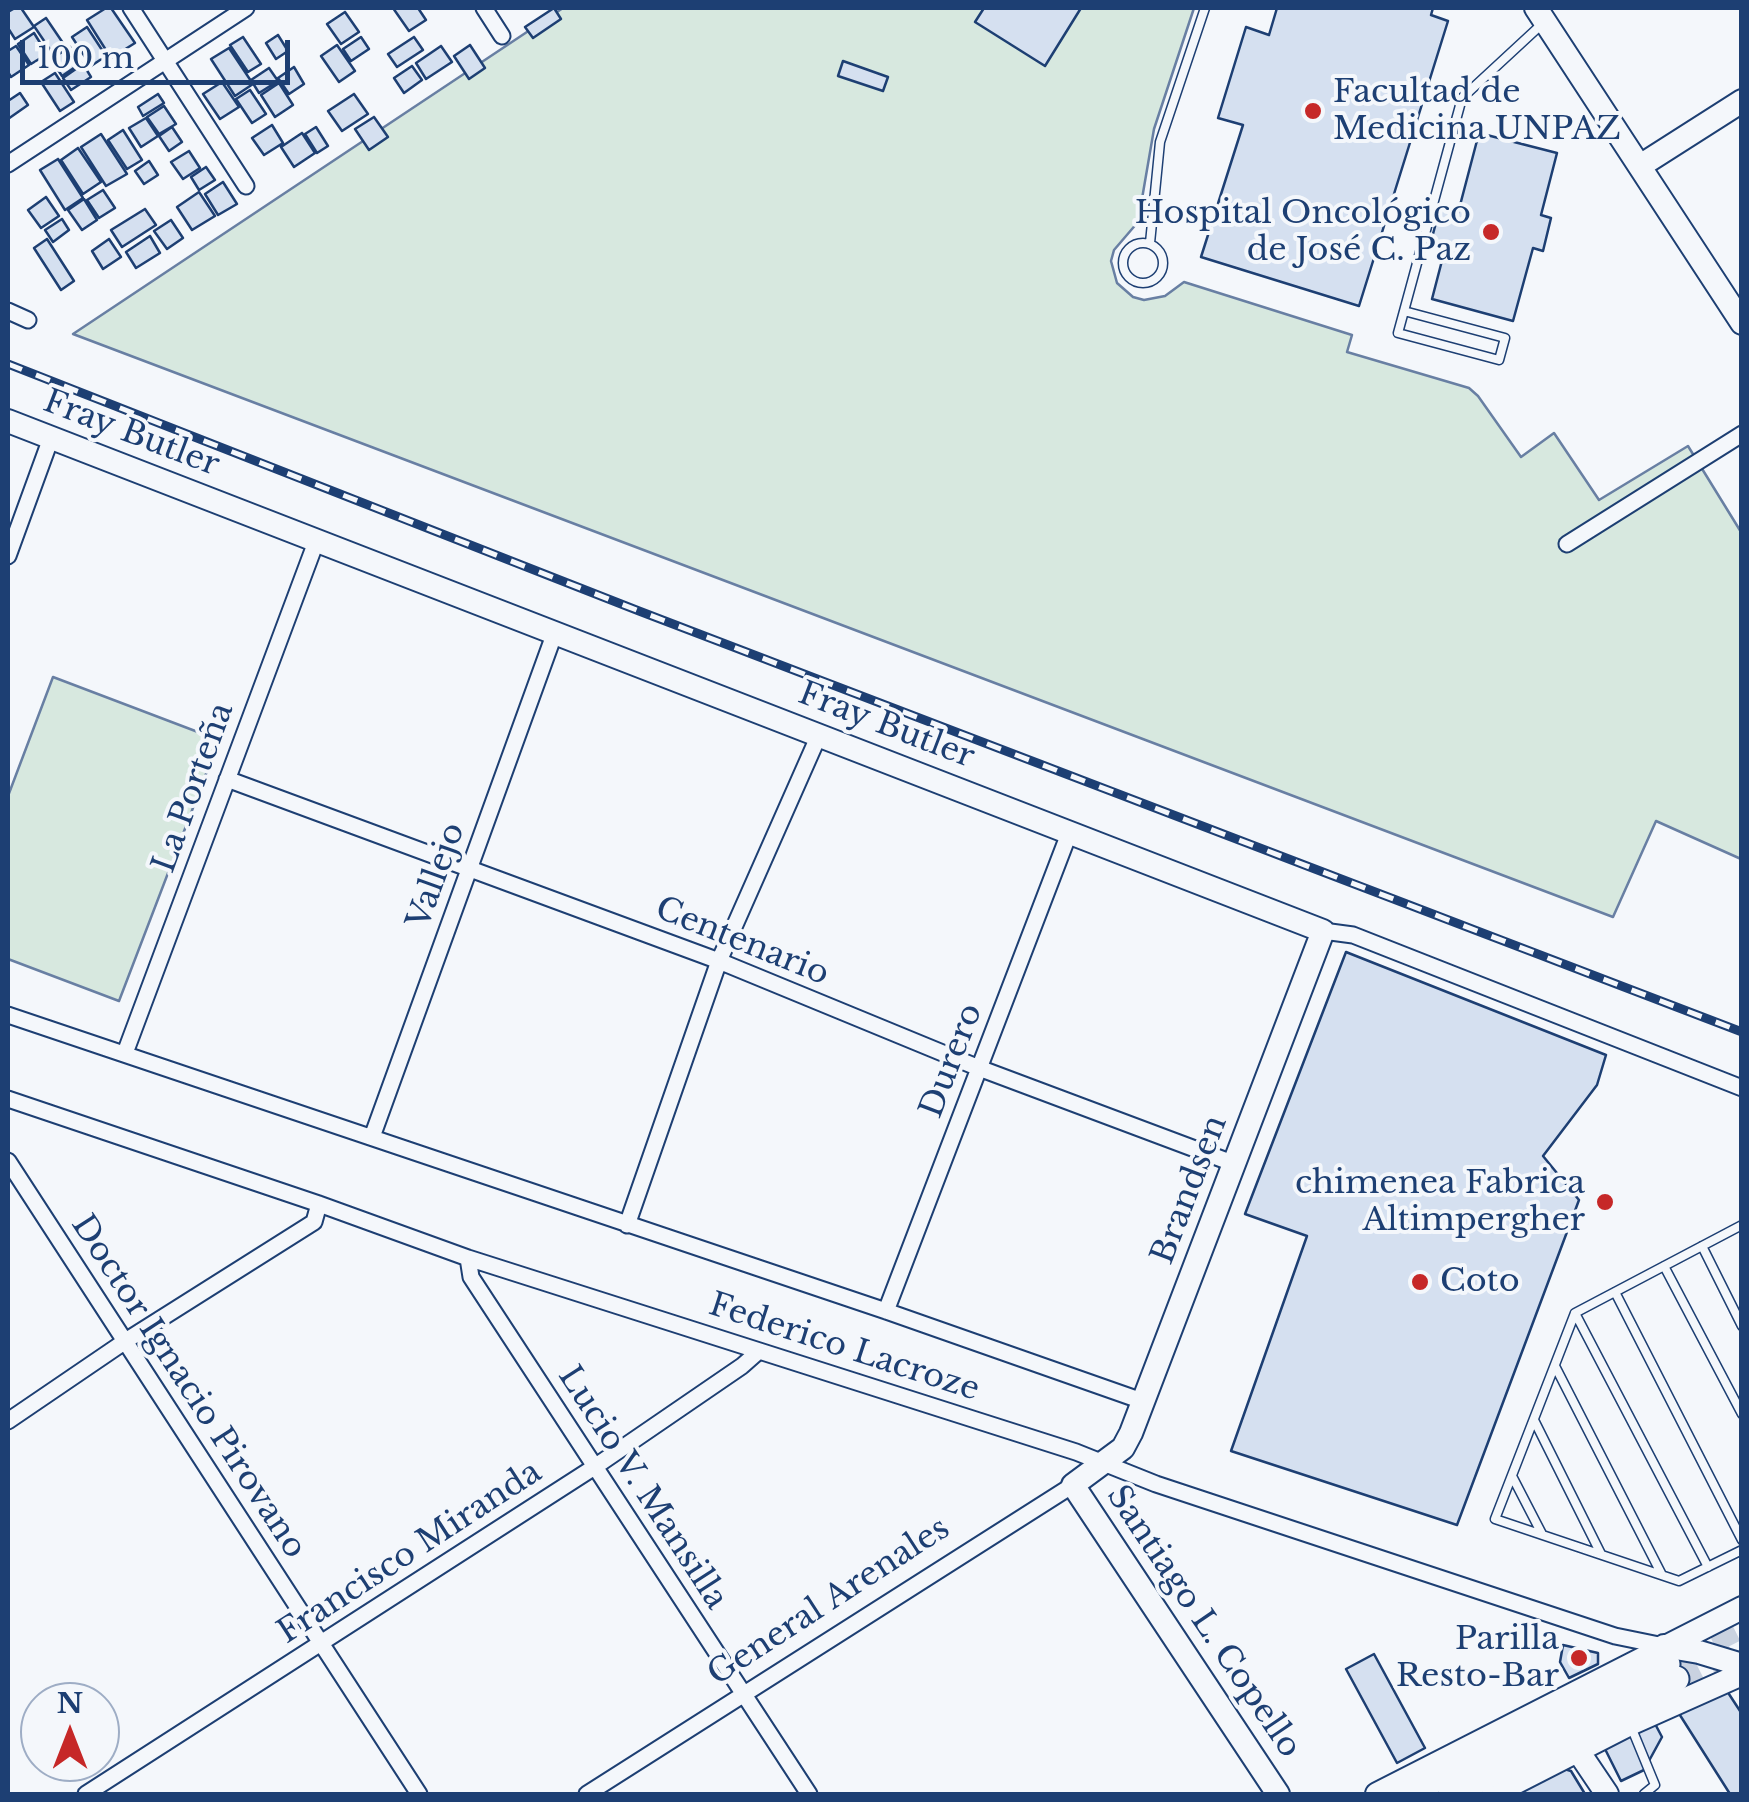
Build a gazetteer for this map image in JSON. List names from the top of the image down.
{
  "streets": {
    "street": [
      "Fray Butler",
      "La Porteña",
      "Vallejo",
      "Centenario",
      "Durero",
      "Brandsen",
      "Federico Lacroze",
      "Doctor Ignacio Pirovano",
      "Lucio V. Mansilla",
      "Francisco Miranda",
      "General Arenales",
      "Santiago L. Copello"
    ]
  },
  "crossings": [
    ["Fray Butler", "La Porteña"],
    ["Fray Butler", "Vallejo"],
    ["Fray Butler", "Durero"],
    ["Fray Butler", "Brandsen"],
    ["La Porteña", "Centenario"],
    ["La Porteña", "Federico Lacroze"],
    ["Vallejo", "Centenario"],
    ["Vallejo", "Federico Lacroze"],
    ["Centenario", "Durero"],
    ["Centenario", "Brandsen"],
    ["Durero", "Federico Lacroze"],
    ["Brandsen", "Federico Lacroze"],
    ["Brandsen", "General Arenales"],
    ["Federico Lacroze", "Lucio V. Mansilla"],
    ["Federico Lacroze", "Francisco Miranda"],
    ["Federico Lacroze", "General Arenales"],
    ["Doctor Ignacio Pirovano", "Francisco Miranda"],
    ["Lucio V. Mansilla", "Francisco Miranda"],
    ["Lucio V. Mansilla", "General Arenales"],
    ["General Arenales", "Santiago L. Copello"]
  ],
  "places": [
    "Facultad de Medicina UNPAZ",
    "Hospital Oncológico de José C. Paz",
    "chimenea Fabrica Altimpergher",
    "Coto",
    "Parilla Resto-Bar"
  ],
  "scale_bar": "100 m",
  "north": "top"
}
